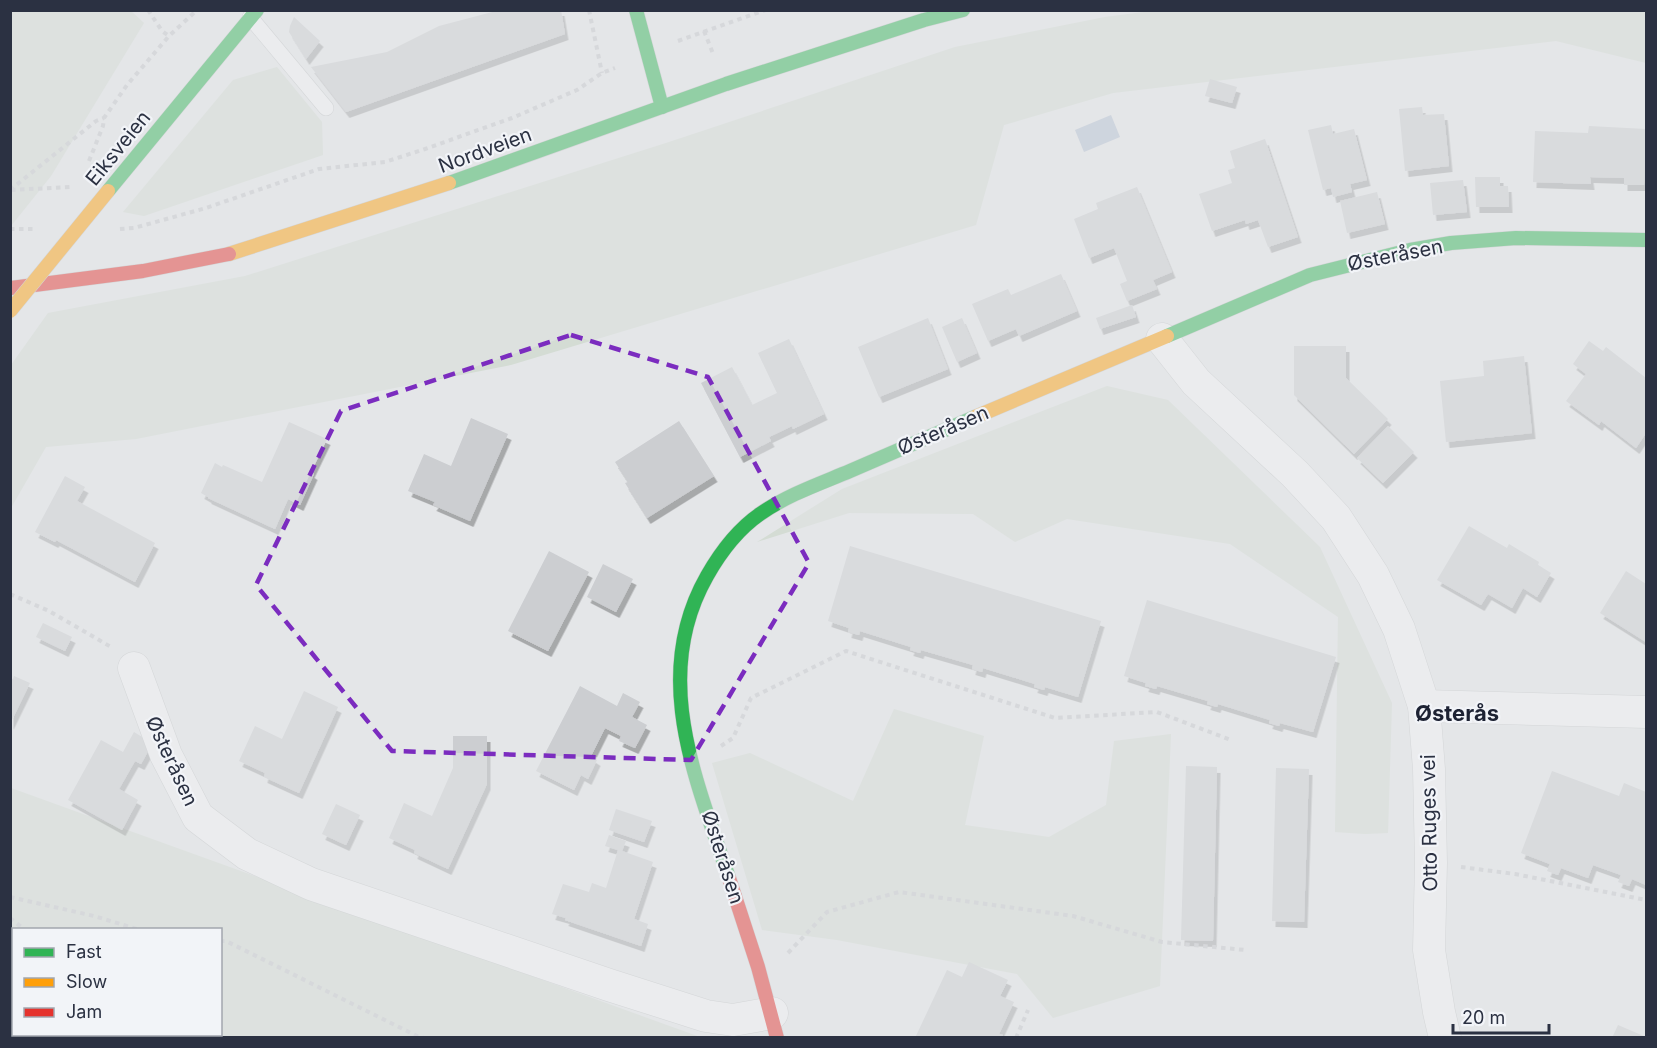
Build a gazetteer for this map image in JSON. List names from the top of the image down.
{
  "streets": {
    "street": [
      "Eiksveien",
      "Nordveien",
      "Østeråsen",
      "Otto Ruges vei"
    ]
  },
  "crossings": [
    ["Østeråsen", "Otto Ruges vei"]
  ],
  "districts": ["Østerås"],
  "legend": ["Fast", "Slow", "Jam"],
  "scale_bar": "20 m"
}
